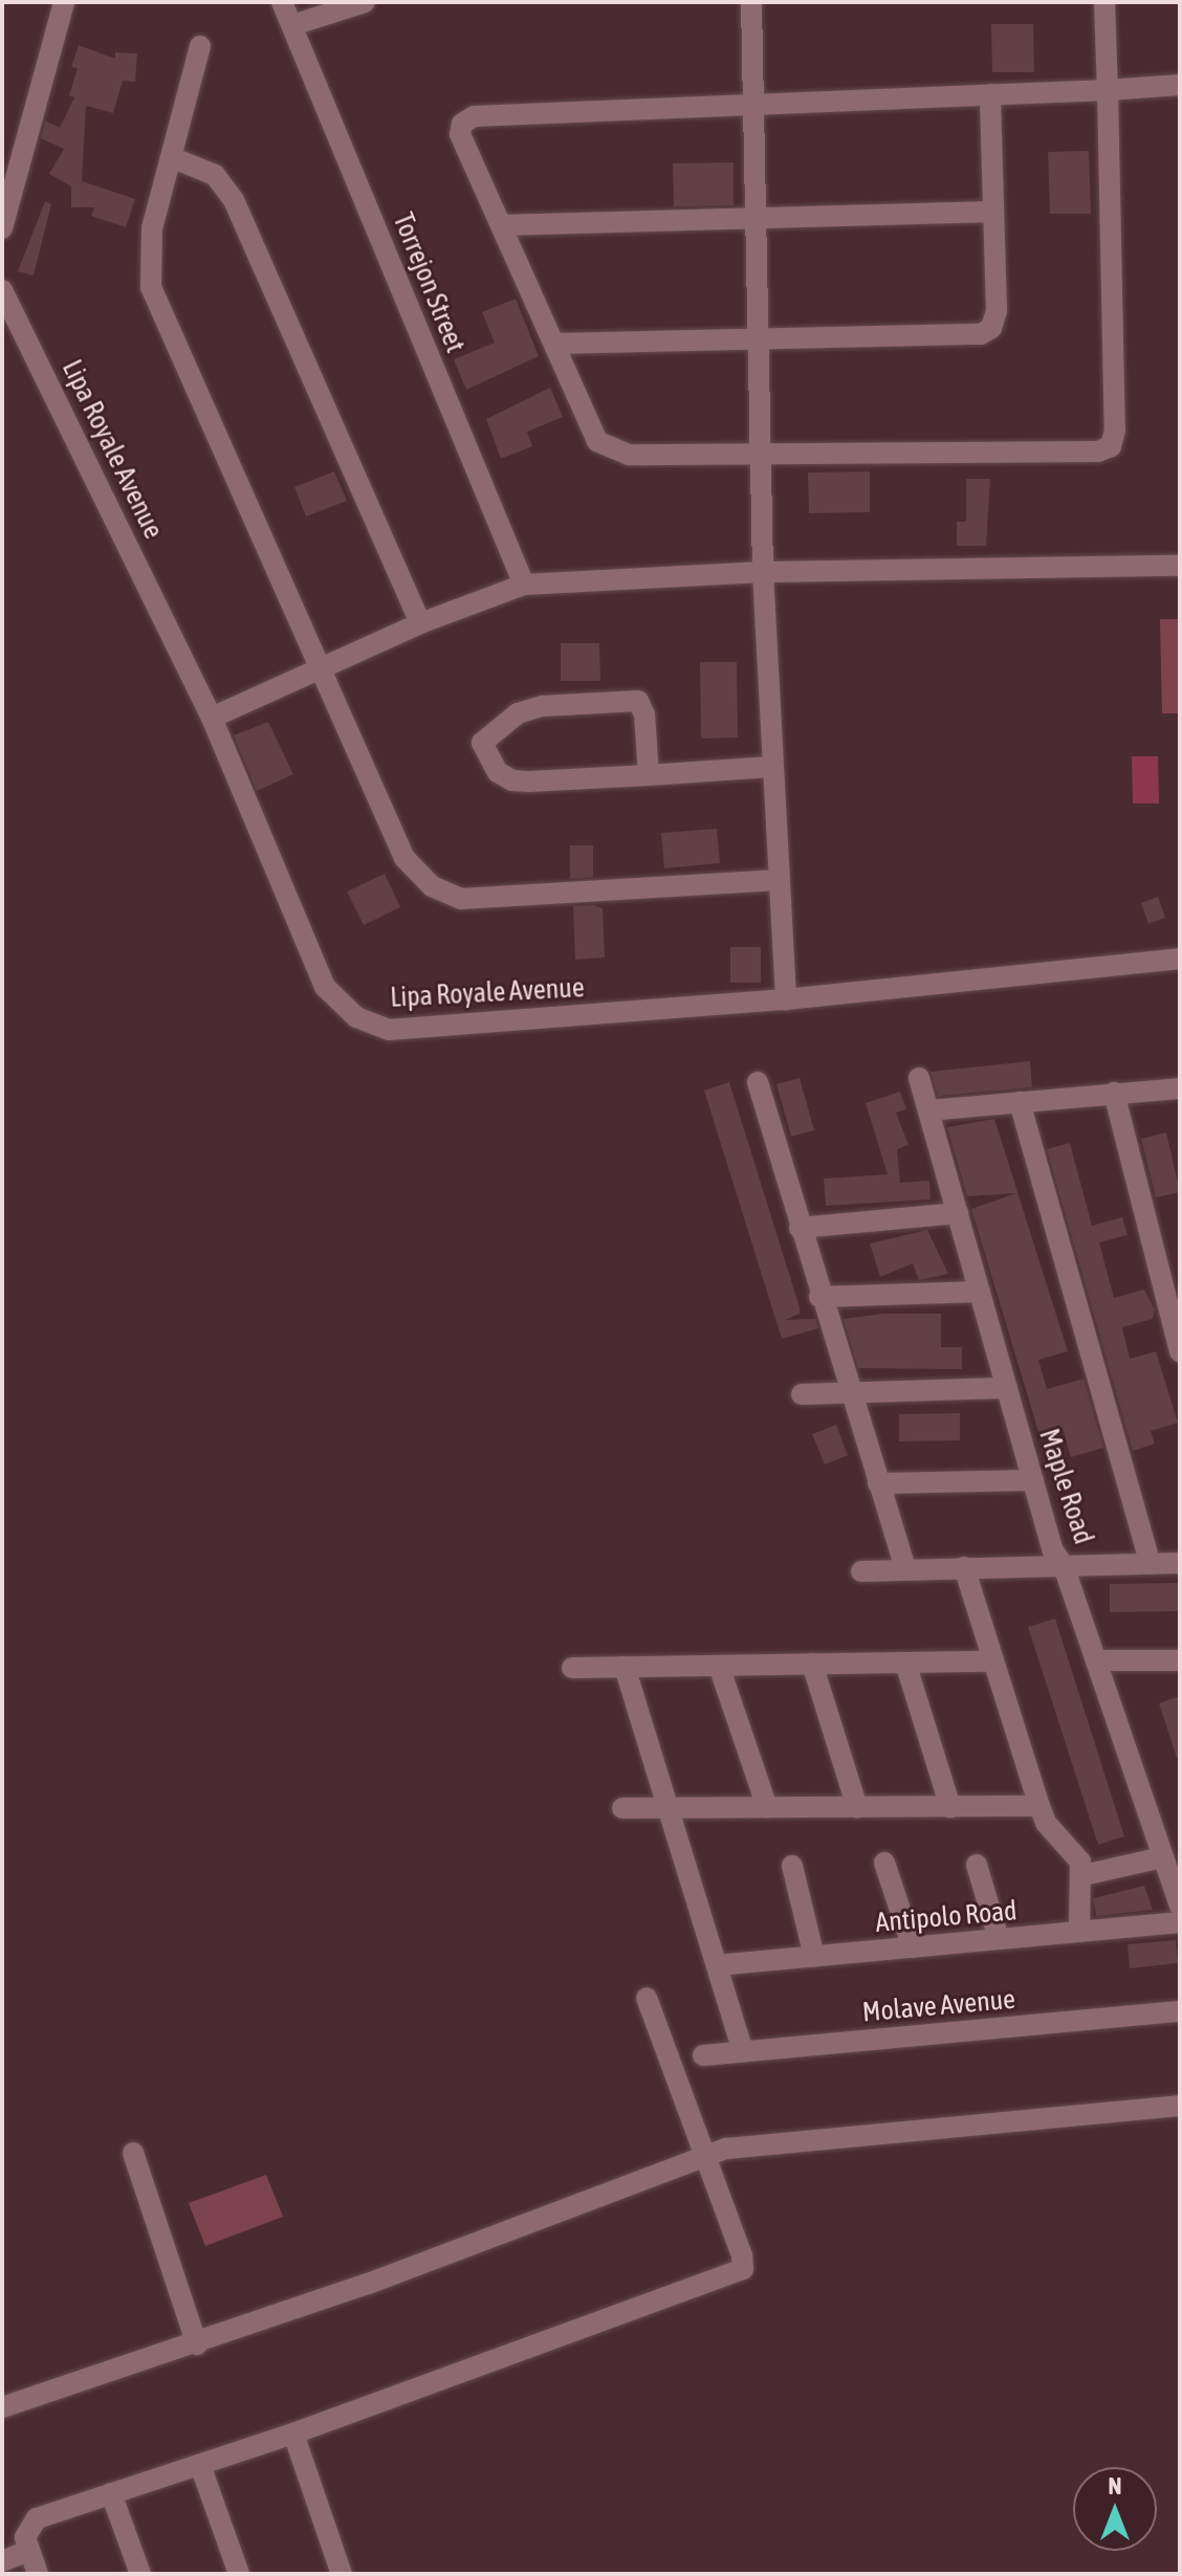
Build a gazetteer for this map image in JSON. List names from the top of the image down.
{
  "streets": {
    "street": [
      "Torrejon Street",
      "Lipa Royale Avenue",
      "Maple Road",
      "Antipolo Road",
      "Molave Avenue"
    ]
  },
  "north": "top"
}
